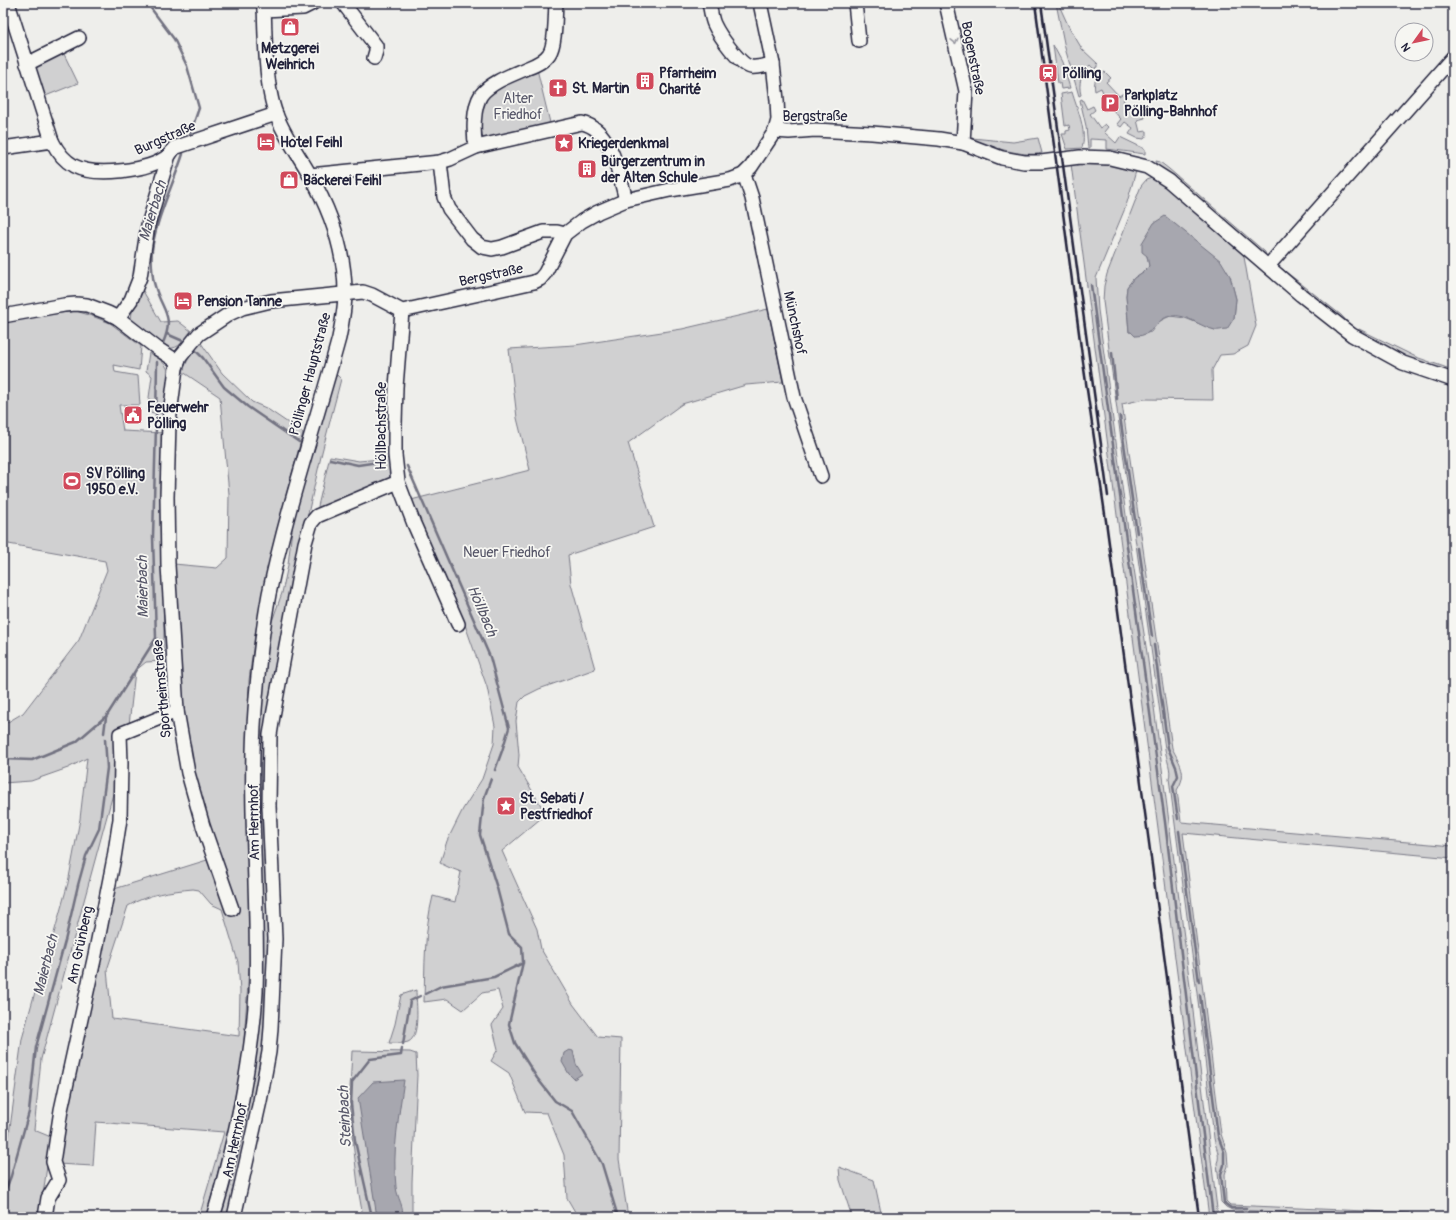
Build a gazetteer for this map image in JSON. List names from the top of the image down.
{
  "streets": {
    "street": [
      "Bogenstraße",
      "Bergstraße",
      "Burgstraße",
      "Münchshof",
      "Pöllinger Hauptstraße",
      "Höllbachstraße",
      "Sportheimstraße",
      "Am Herrnhof",
      "Am Grünberg"
    ]
  },
  "crossings": [
    ["Bogenstraße", "Bergstraße"],
    ["Bergstraße", "Münchshof"],
    ["Bergstraße", "Höllbachstraße"],
    ["Burgstraße", "Pöllinger Hauptstraße"],
    ["Pöllinger Hauptstraße", "Sportheimstraße"],
    ["Höllbachstraße", "Am Herrnhof"],
    ["Sportheimstraße", "Am Grünberg"]
  ],
  "one_way": ["Bogenstraße"],
  "water": ["Maierbach", "Höllbach", "Steinbach"],
  "parks": ["Alter Friedhof", "Neuer Friedhof"],
  "places": {
    "shop": ["Metzgerei Weihrich", "Bäckerei Feihl"],
    "station": ["Pölling"],
    "building": ["Pfarrheim Charité", "Bürgerzentrum in der Alten Schule"],
    "church": ["St. Martin"],
    "parking": ["Parkplatz Pölling-Bahnhof"],
    "hotel": ["Hotel Feihl", "Pension Tanne"],
    "place": ["Kriegerdenkmal", "St. Sebati / Pestfriedhof"],
    "public building": ["Feuerwehr Pölling"],
    "sports": ["SV Pölling 1950 e.V."]
  },
  "north": "bottom left"
}
